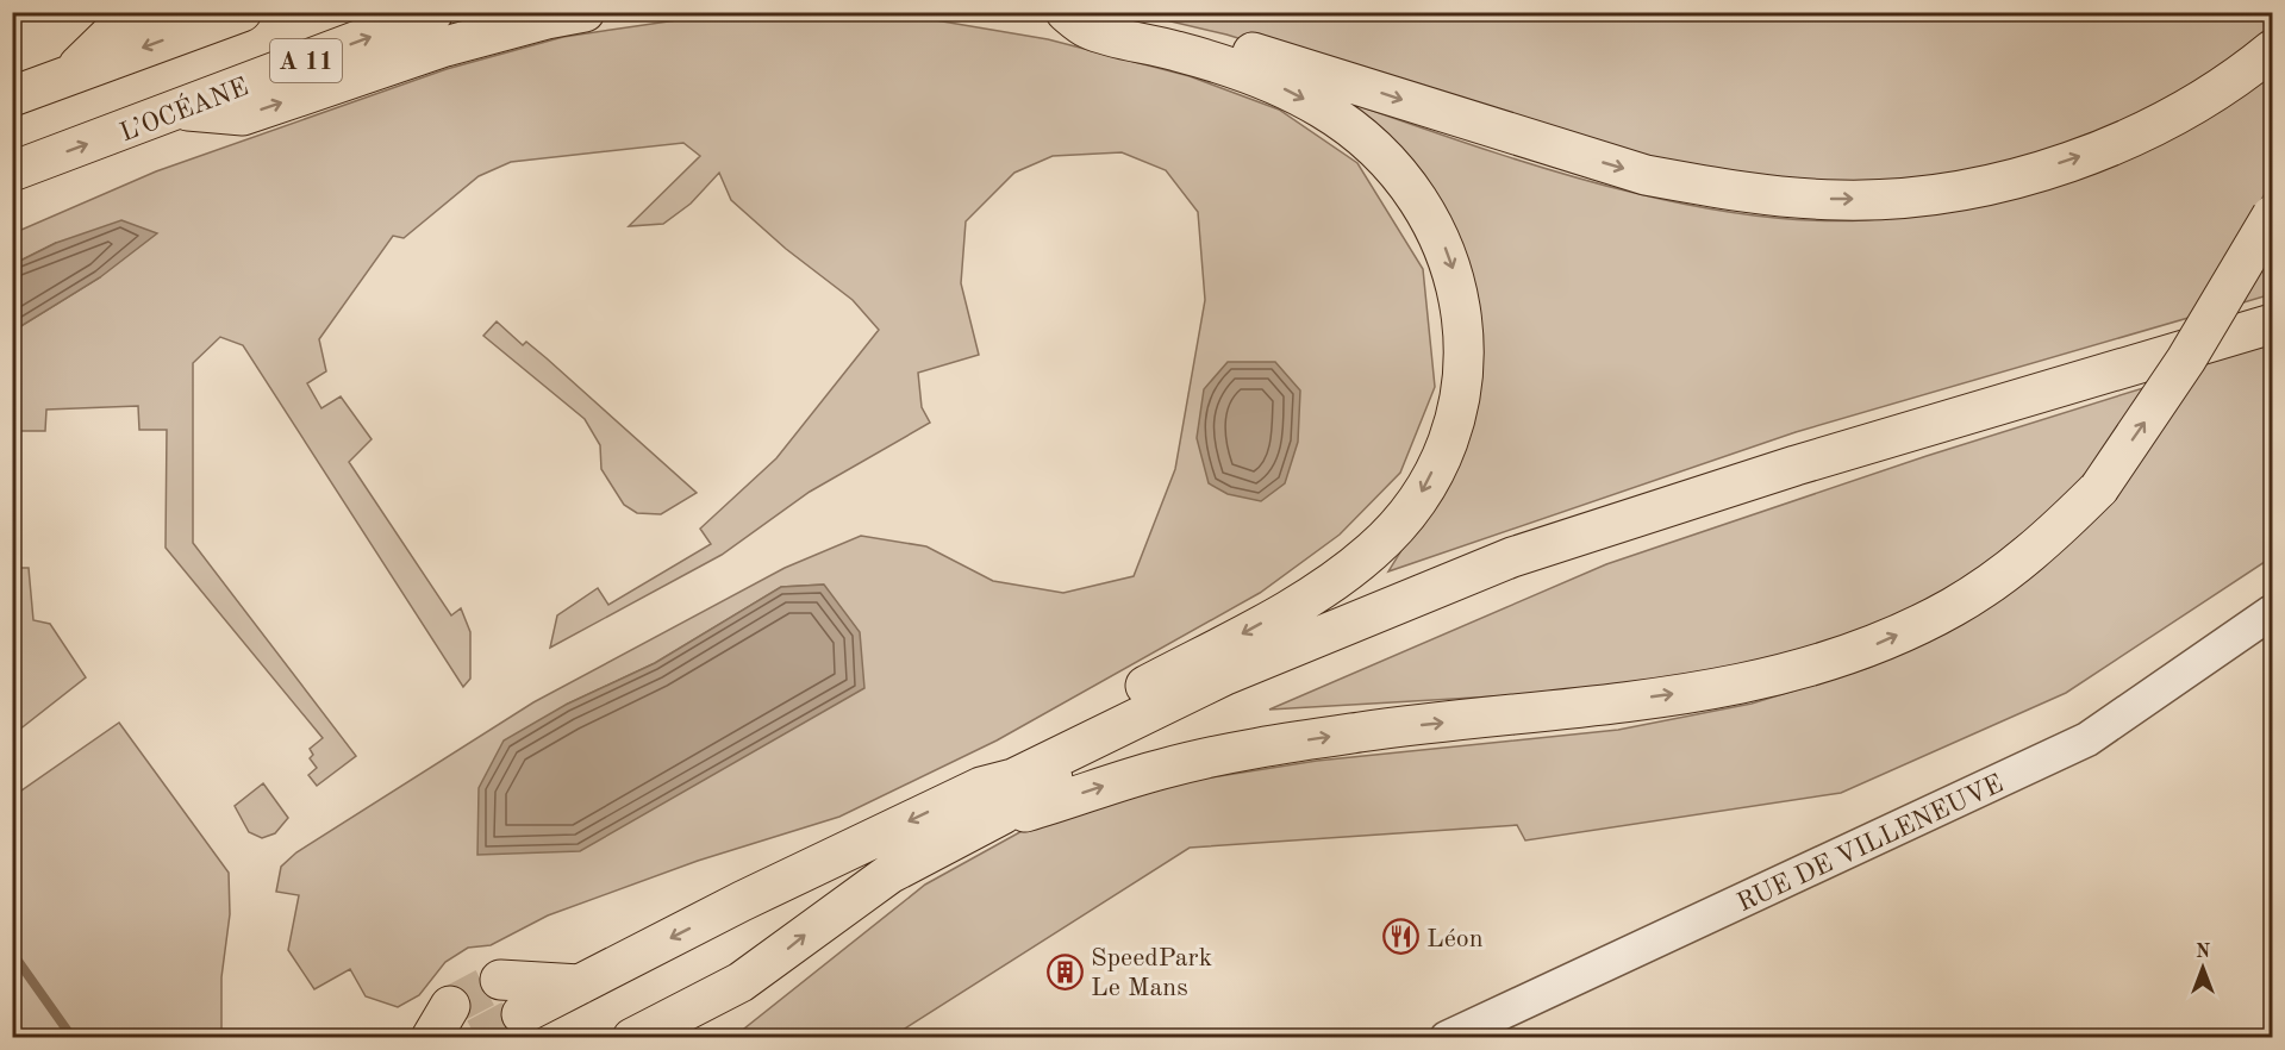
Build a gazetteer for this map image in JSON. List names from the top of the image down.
{
  "streets": {
    "highway": ["A 11", "L’OCÉANE"],
    "street": ["RUE DE VILLENEUVE"]
  },
  "places": {
    "restaurant": ["Léon"],
    "building": ["SpeedPark Le Mans"]
  },
  "north": "top"
}
